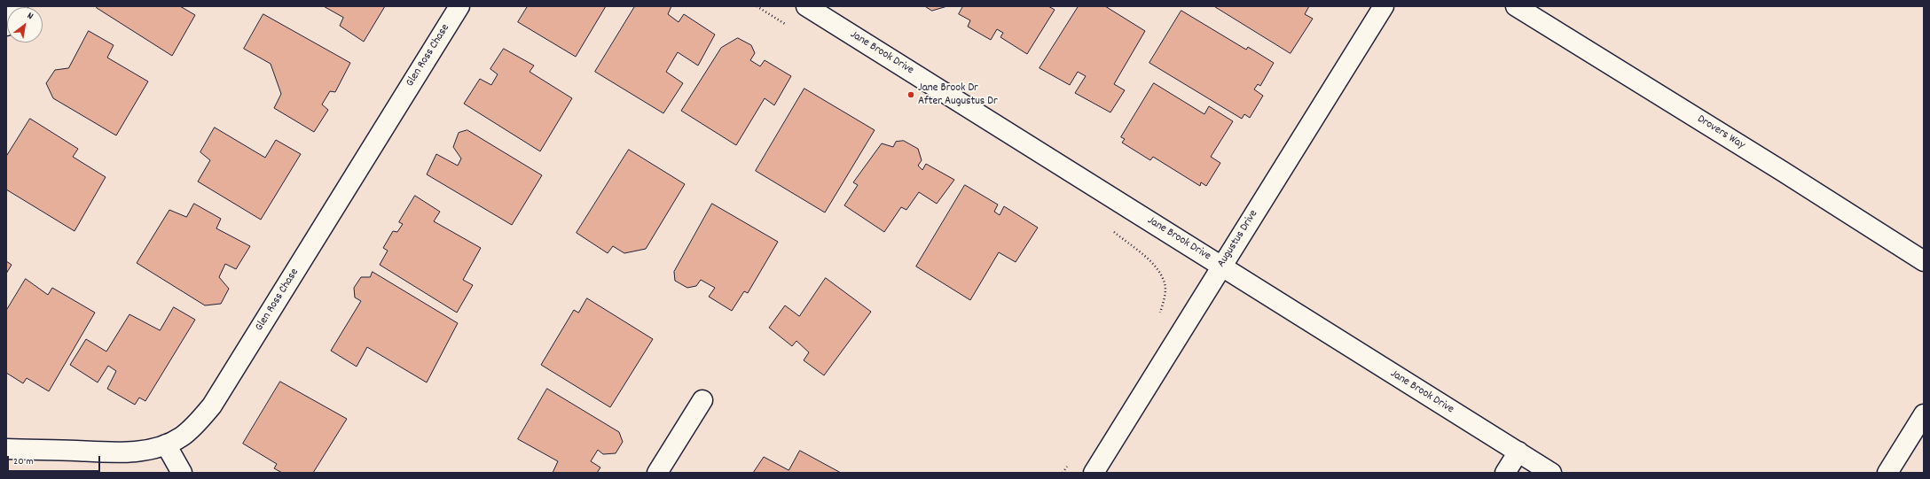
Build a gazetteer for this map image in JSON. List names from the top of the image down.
{
  "streets": {
    "street": [
      "Jane Brook Drive",
      "Glen Ross Chase",
      "Drovers Way",
      "Augustus Drive"
    ]
  },
  "crossings": [
    ["Jane Brook Drive", "Augustus Drive"]
  ],
  "places": ["Jane Brook Dr After Augustus Dr"],
  "scale_bar": "20 m",
  "north": "top right"
}
